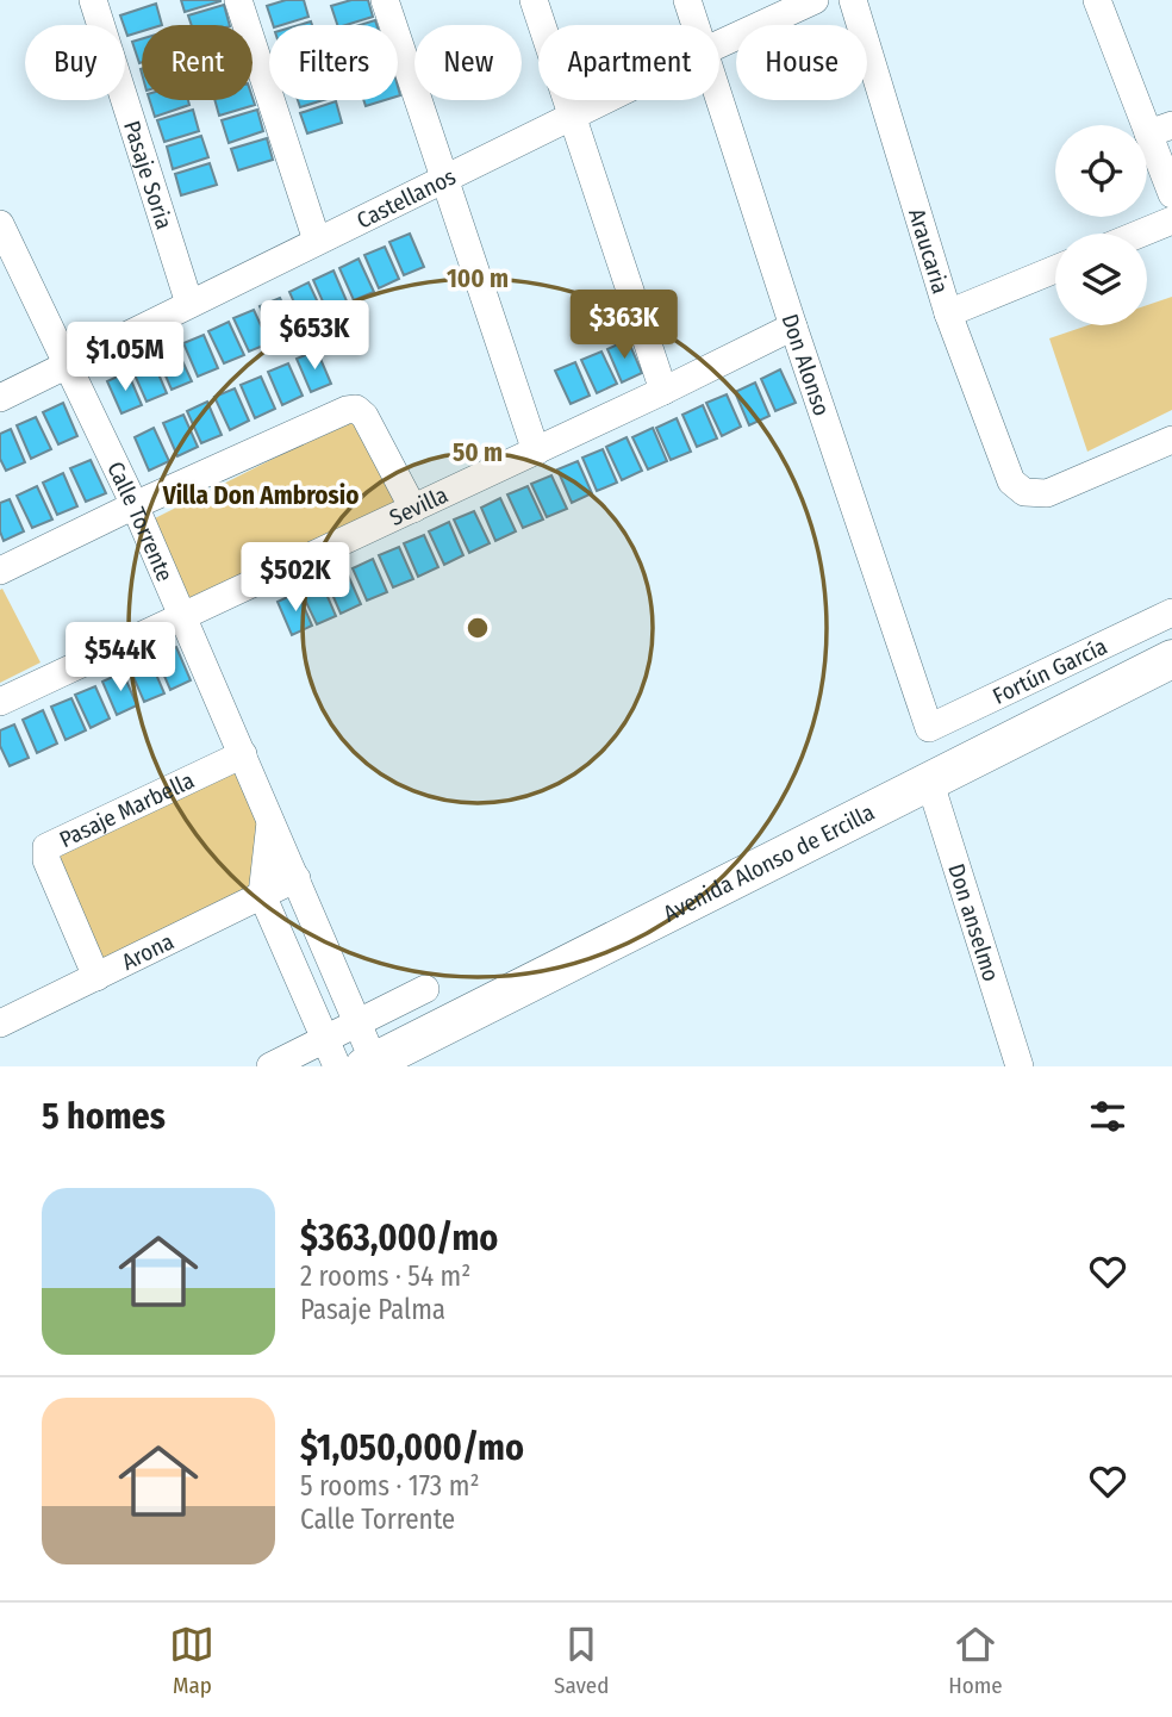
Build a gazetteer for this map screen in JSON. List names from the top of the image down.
{
  "streets": {
    "main road": ["Avenida Alonso de Ercilla"],
    "street": [
      "Pasaje Soria",
      "Castellanos",
      "Araucaria",
      "Don Alonso",
      "Sevilla",
      "Calle Torrente",
      "Fortún García",
      "Pasaje Marbella",
      "Don anselmo",
      "Arona"
    ]
  },
  "crossings": [
    ["Pasaje Soria", "Castellanos"],
    ["Castellanos", "Calle Torrente"],
    ["Don Alonso", "Sevilla"],
    ["Don Alonso", "Fortún García"],
    ["Sevilla", "Calle Torrente"],
    ["Calle Torrente", "Pasaje Marbella"],
    ["Calle Torrente", "Avenida Alonso de Ercilla"],
    ["Calle Torrente", "Arona"],
    ["Pasaje Marbella", "Arona"],
    ["Avenida Alonso de Ercilla", "Don anselmo"]
  ],
  "districts": ["Villa Don Ambrosio"],
  "page": {
    "chip": [
      "Buy",
      "Rent",
      "Filters",
      "New",
      "Apartment",
      "House"
    ],
    "price": [
      "$363K",
      "$653K",
      "$1.05M",
      "$502K",
      "$544K"
    ],
    "heading": "5 homes",
    "list": [
      {
        "name": "$363,000/mo",
        "note": "2 rooms · 54 m² · Pasaje Palma"
      },
      {
        "name": "$1,050,000/mo",
        "note": "5 rooms · 173 m² · Calle Torrente"
      }
    ],
    "tabs": ["Map", "Saved", "Home"]
  },
  "rings": ["100 m", "50 m"]
}
